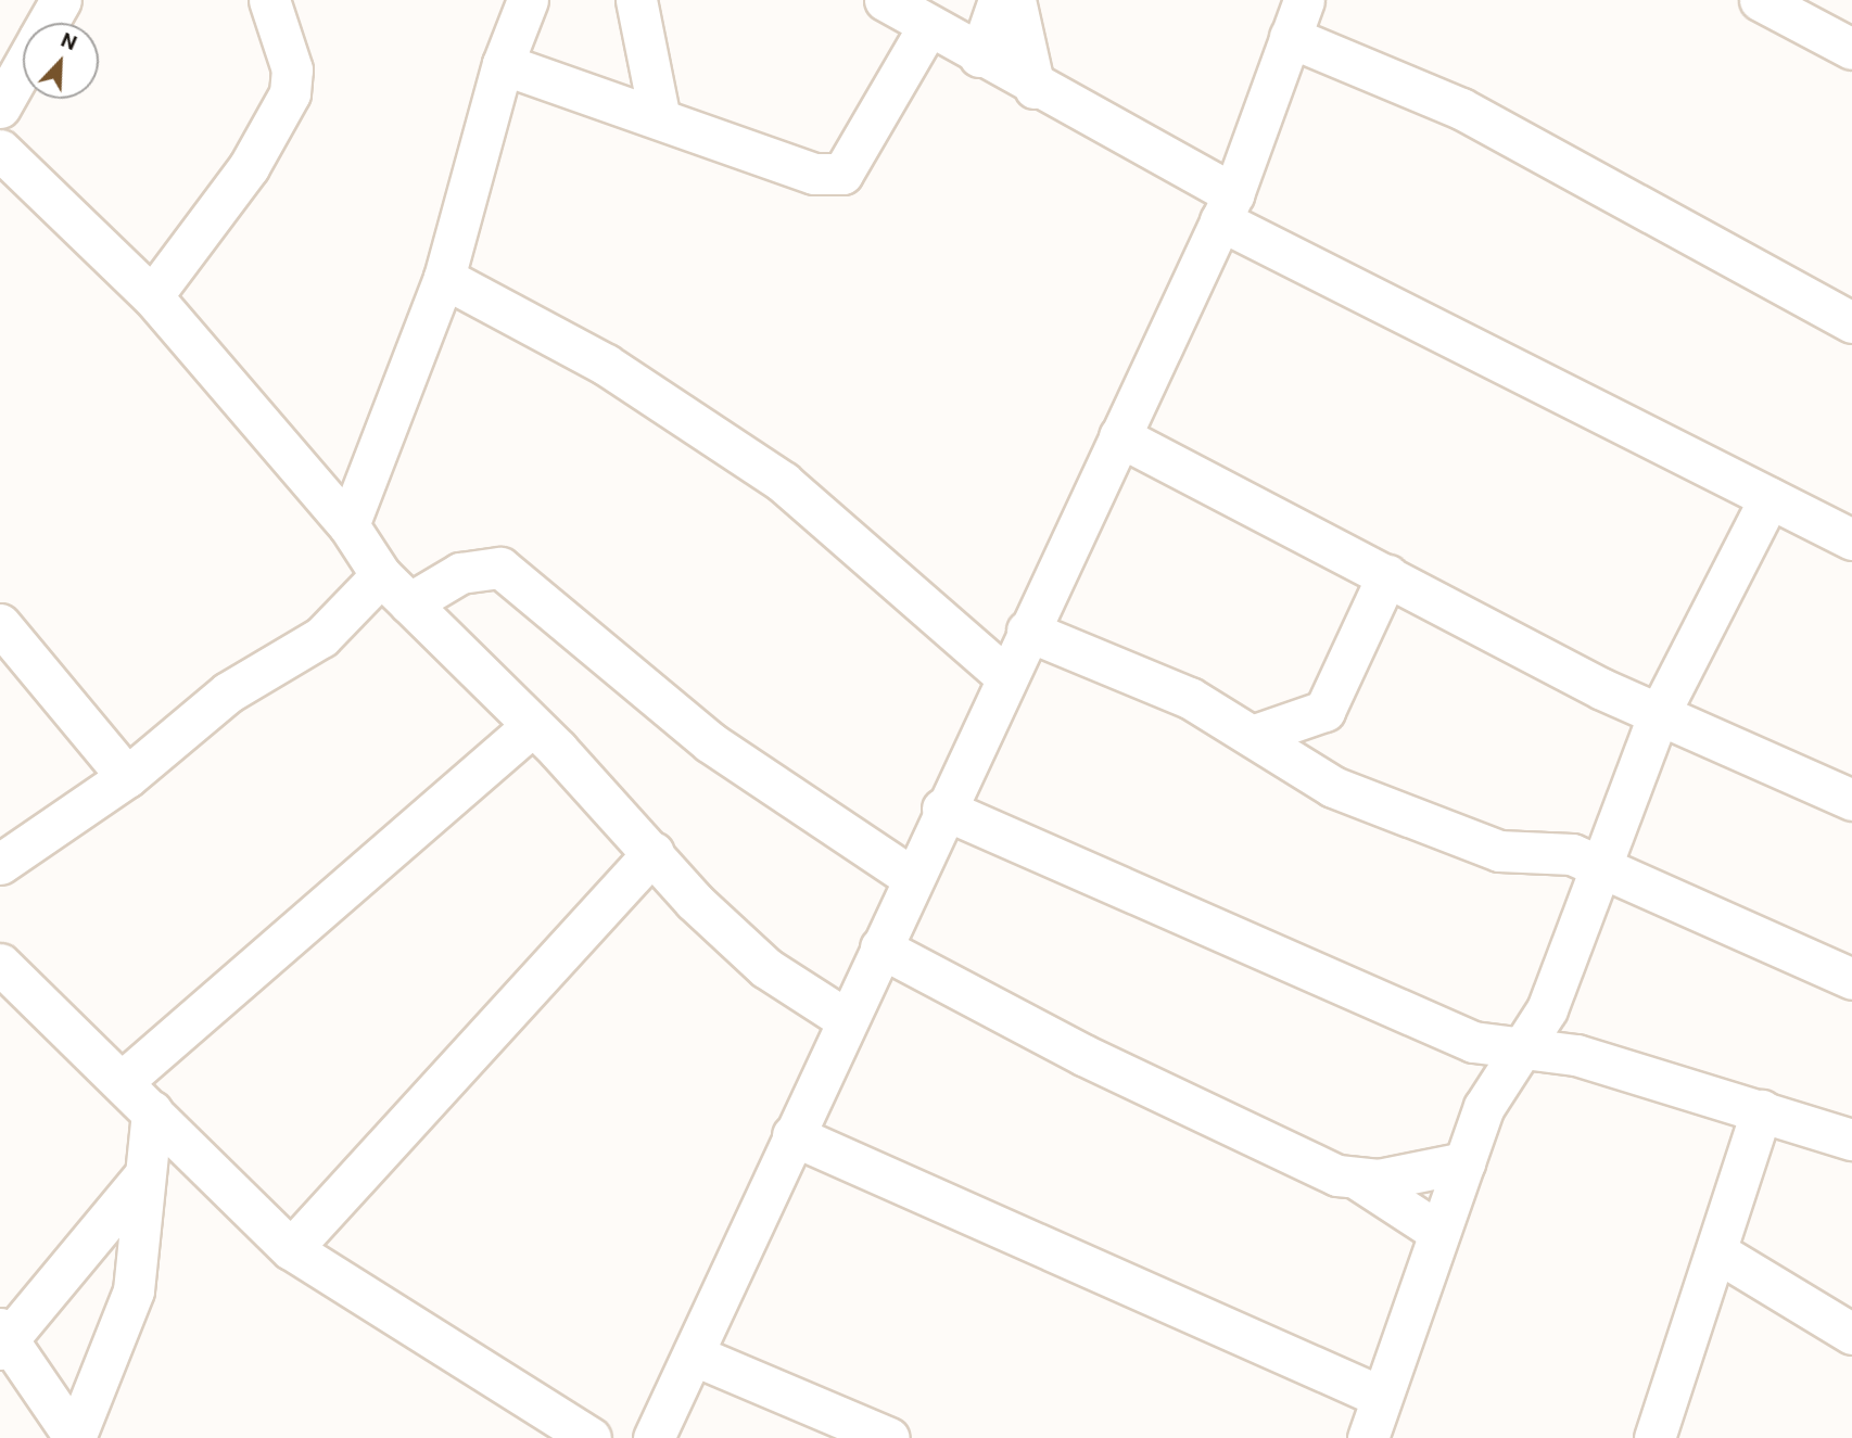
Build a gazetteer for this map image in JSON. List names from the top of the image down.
{
  "north": "top right"
}
